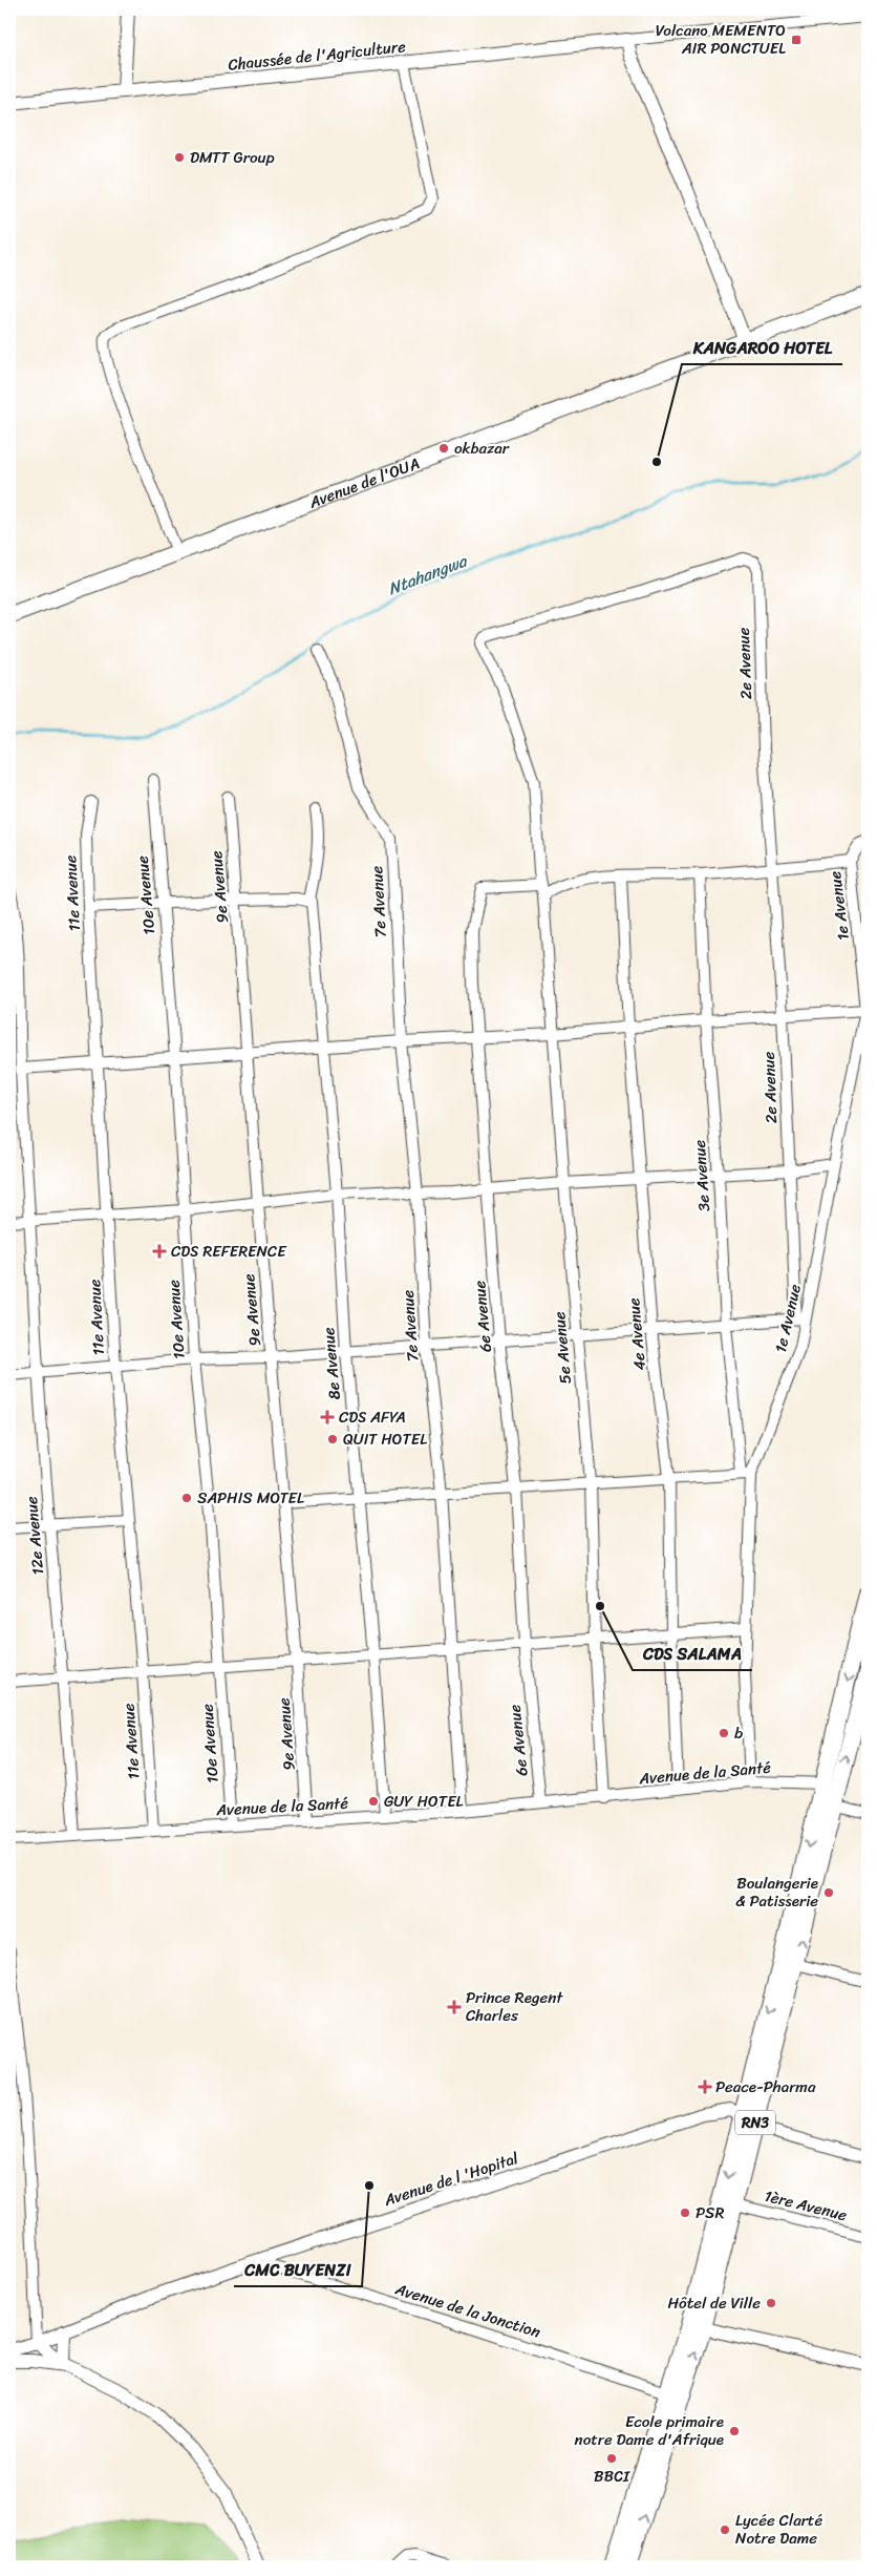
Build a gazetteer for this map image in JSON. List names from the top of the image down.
{
  "streets": {
    "highway": ["RN3"],
    "main road": ["Avenue de l'OUA"],
    "street": [
      "Chaussée de l'Agriculture",
      "2e Avenue",
      "9e Avenue",
      "11e Avenue",
      "10e Avenue",
      "7e Avenue",
      "1e Avenue",
      "3e Avenue",
      "6e Avenue",
      "4e Avenue",
      "5e Avenue",
      "8e Avenue",
      "12e Avenue",
      "Avenue de la Santé",
      "Avenue de l 'Hopital",
      "1ère Avenue",
      "Avenue de la Jonction"
    ]
  },
  "crossings": [
    ["2e Avenue", "1e Avenue"],
    ["2e Avenue", "6e Avenue"],
    ["2e Avenue", "5e Avenue"],
    ["9e Avenue", "Avenue de la Santé"],
    ["11e Avenue", "Avenue de la Santé"],
    ["10e Avenue", "Avenue de la Santé"],
    ["7e Avenue", "Avenue de la Santé"],
    ["1e Avenue", "3e Avenue"],
    ["1e Avenue", "Avenue de la Santé"],
    ["6e Avenue", "5e Avenue"],
    ["6e Avenue", "Avenue de la Santé"],
    ["4e Avenue", "Avenue de la Santé"],
    ["5e Avenue", "Avenue de la Santé"],
    ["8e Avenue", "Avenue de la Santé"],
    ["12e Avenue", "Avenue de la Santé"],
    ["Avenue de la Santé", "RN3"],
    ["RN3", "Avenue de l 'Hopital"],
    ["RN3", "1ère Avenue"],
    ["RN3", "Avenue de la Jonction"],
    ["Avenue de l 'Hopital", "Avenue de la Jonction"]
  ],
  "water": ["Ntahangwa"],
  "places": {
    "transit": ["Volcano MEMENTO AIR PONCTUEL"],
    "other": [
      "DMTT Group",
      "okbazar",
      "KANGAROO HOTEL",
      "QUIT HOTEL",
      "SAPHIS MOTEL",
      "CDS SALAMA",
      "b",
      "GUY HOTEL",
      "Boulangerie & Patisserie",
      "CMC BUYENZI",
      "PSR",
      "Hôtel de Ville",
      "Ecole primaire notre Dame d'Afrique",
      "BBCI",
      "Lycée Clarté Notre Dame"
    ],
    "health": [
      "CDS REFERENCE",
      "CDS AFYA",
      "Prince Regent Charles",
      "Peace-Pharma"
    ]
  }
}
